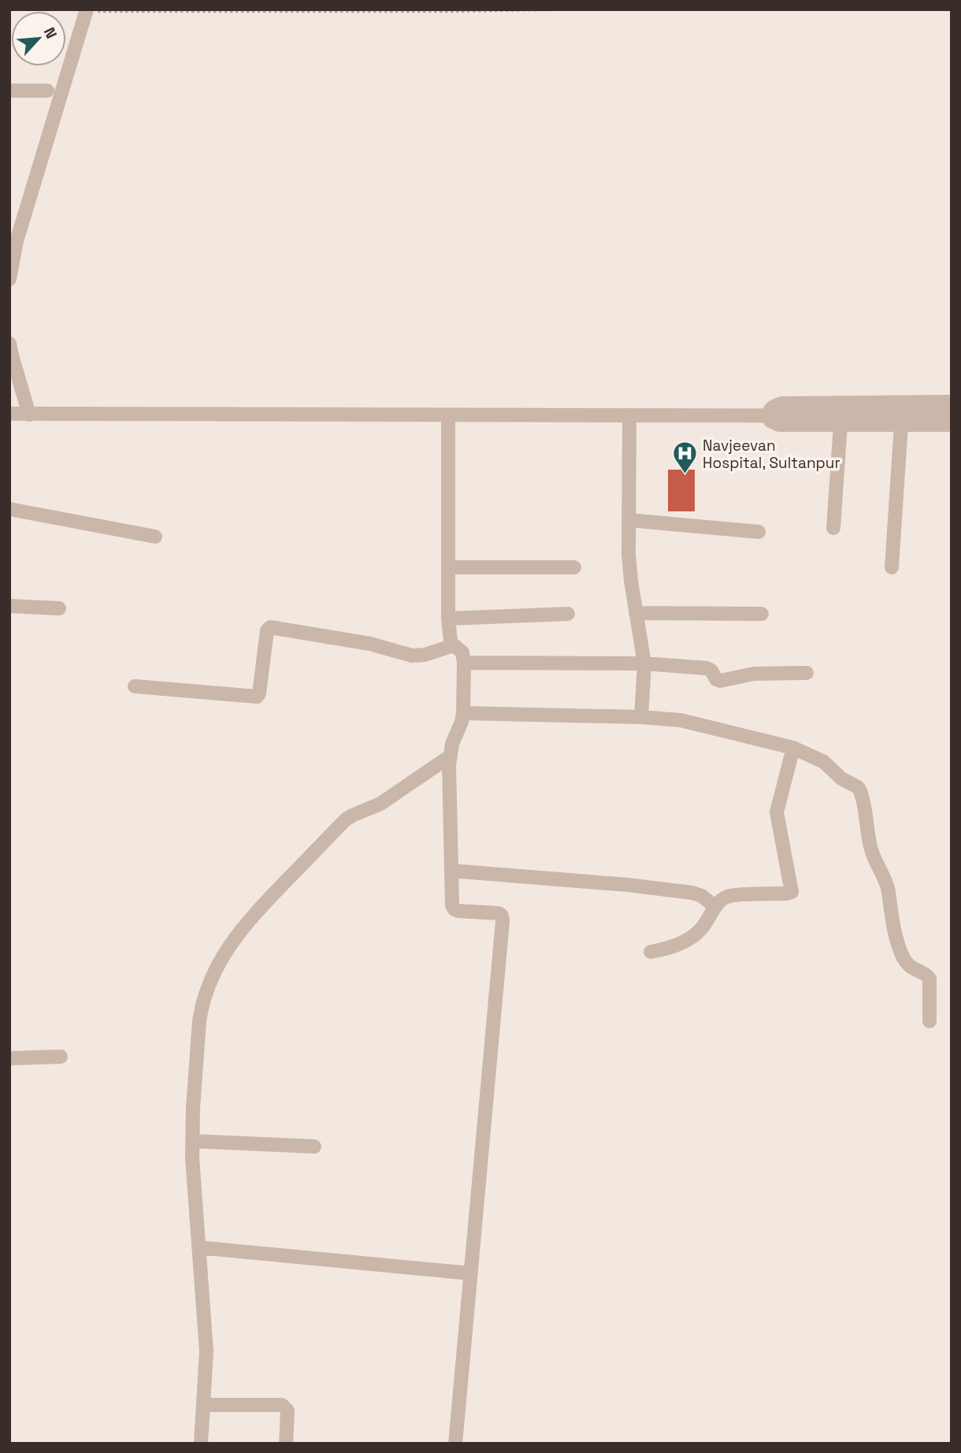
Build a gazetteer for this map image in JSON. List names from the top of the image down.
{
  "places": {
    "hospital": ["Navjeevan Hospital, Sultanpur"]
  },
  "north": "top right"
}
